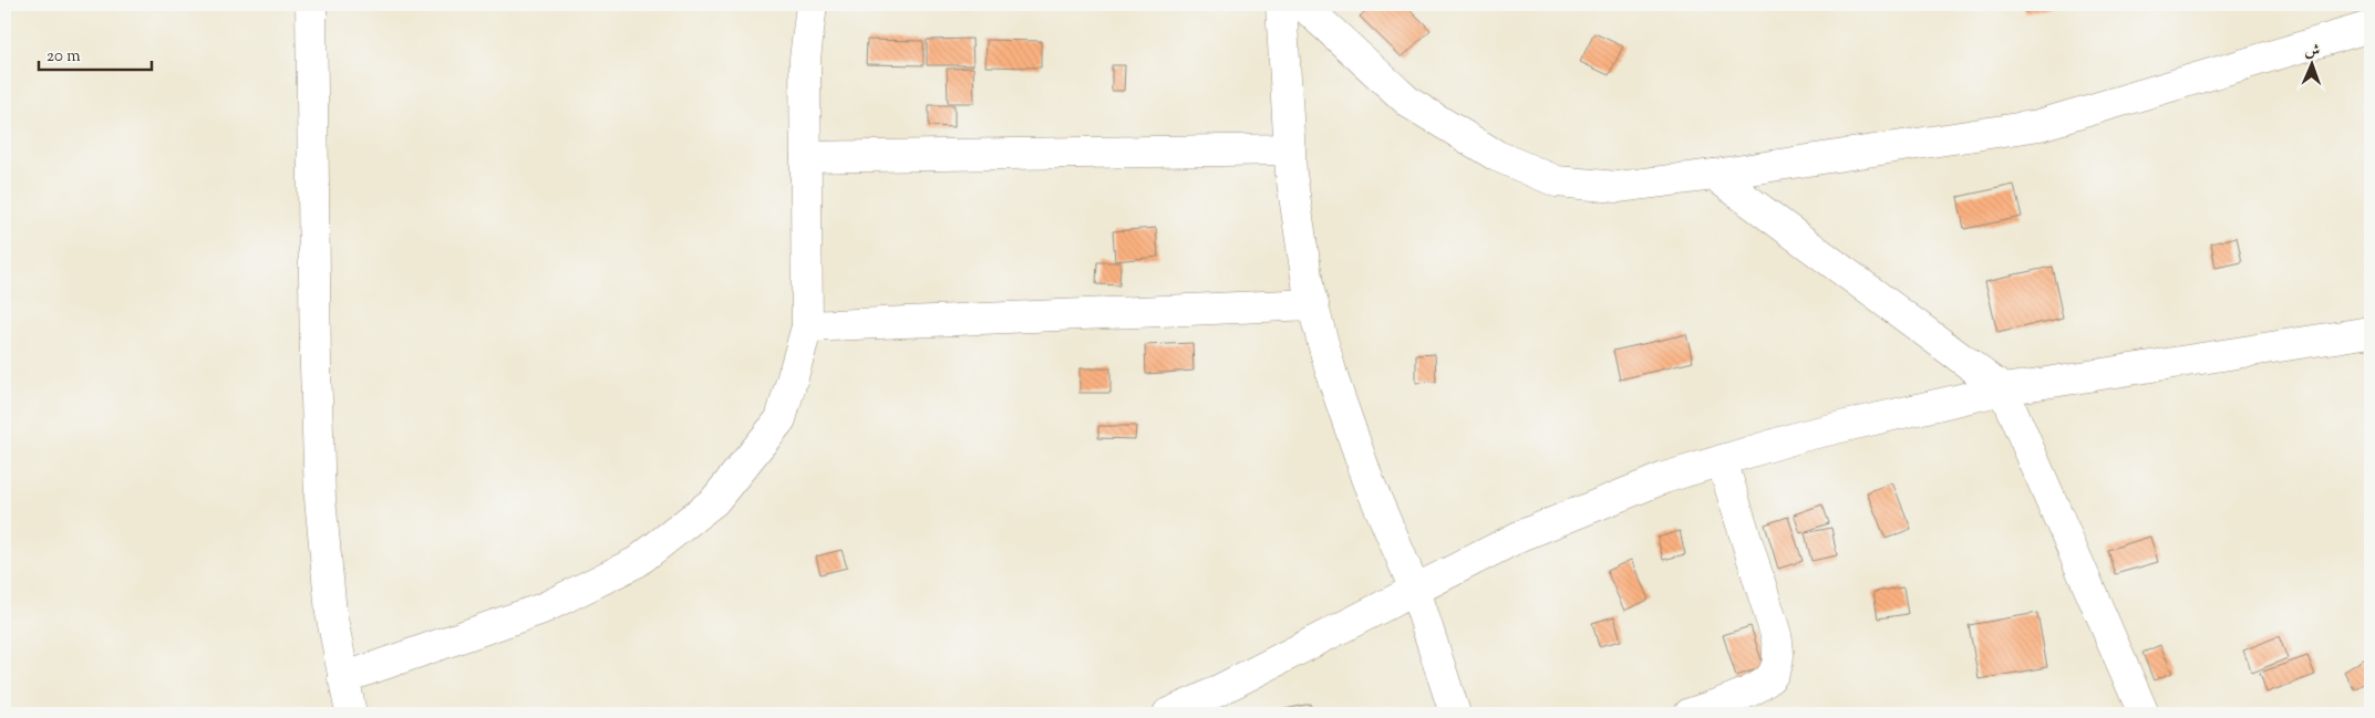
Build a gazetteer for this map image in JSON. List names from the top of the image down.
{
  "scale_bar": "20 m",
  "north": "top"
}
